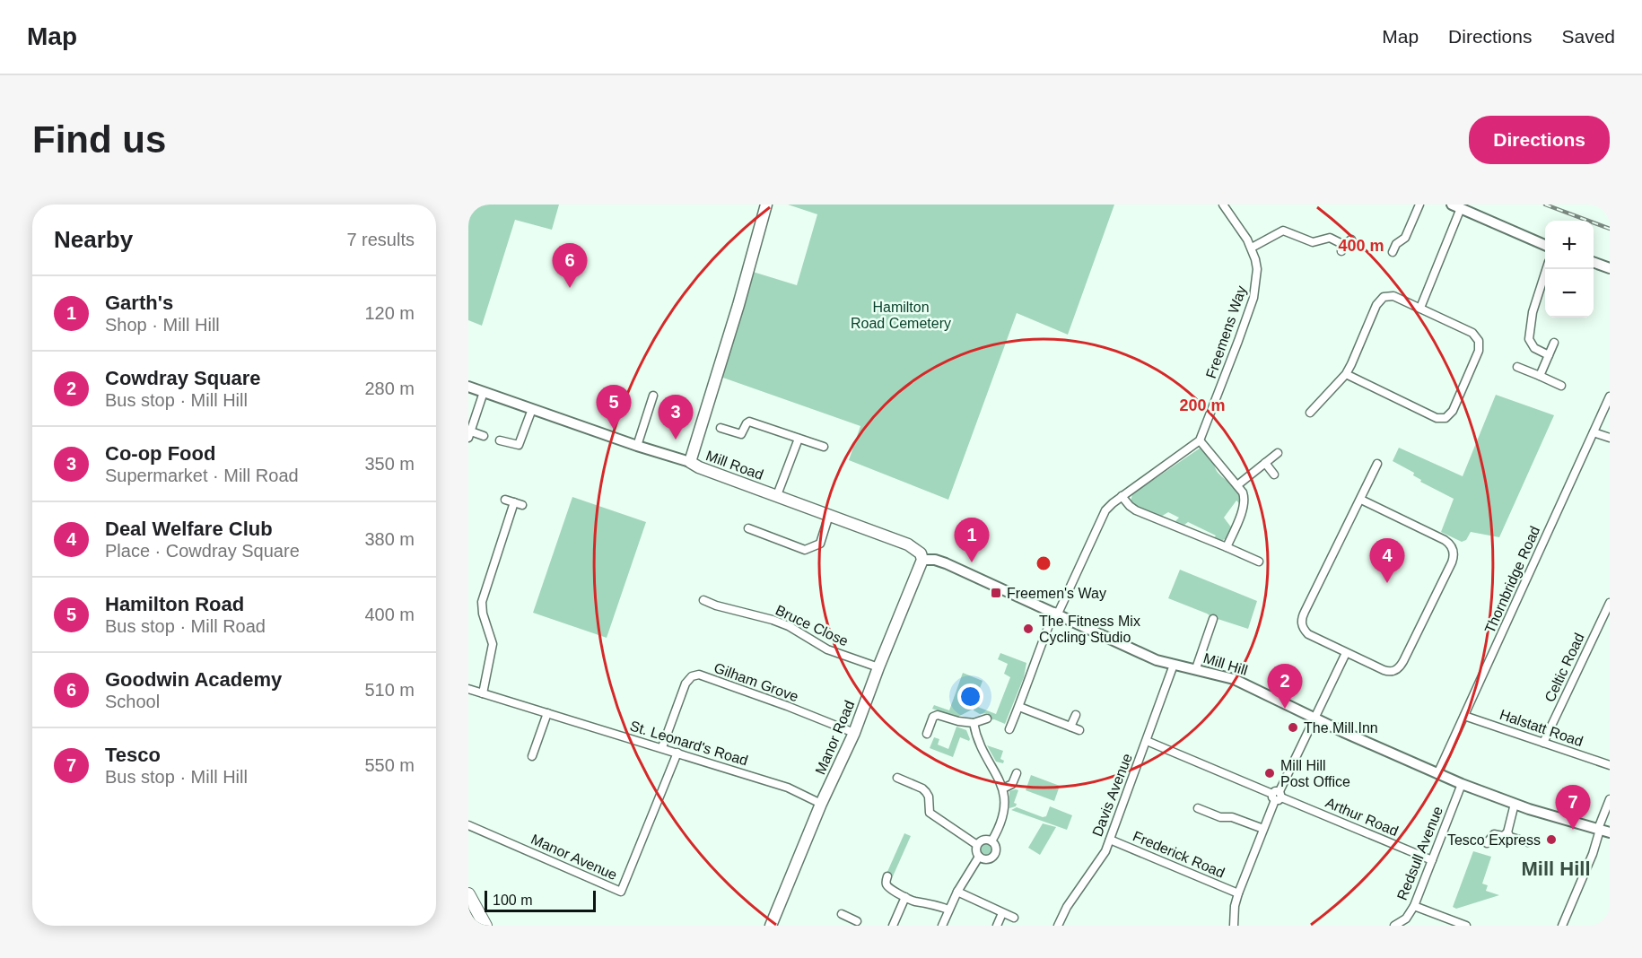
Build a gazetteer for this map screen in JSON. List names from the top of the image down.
{
  "streets": {
    "main road": ["Mill Road", "Manor Road"],
    "street": [
      "Freemens Way",
      "Thornbridge Road",
      "Bruce Close",
      "Mill Hill",
      "Celtic Road",
      "Gilham Grove",
      "Halstatt Road",
      "St. Leonard's Road",
      "Davis Avenue",
      "Arthur Road",
      "Redsull Avenue",
      "Frederick Road",
      "Manor Avenue"
    ]
  },
  "crossings": [
    ["Mill Road", "Mill Hill"],
    ["Mill Road", "Manor Road"],
    ["Thornbridge Road", "Mill Hill"],
    ["Thornbridge Road", "Halstatt Road"],
    ["Bruce Close", "Manor Road"],
    ["Mill Hill", "Manor Road"],
    ["Mill Hill", "Davis Avenue"],
    ["Mill Hill", "Redsull Avenue"],
    ["Celtic Road", "Halstatt Road"],
    ["Gilham Grove", "Manor Road"],
    ["Gilham Grove", "St. Leonard's Road"],
    ["Manor Road", "St. Leonard's Road"],
    ["St. Leonard's Road", "Manor Avenue"],
    ["Davis Avenue", "Arthur Road"],
    ["Davis Avenue", "Frederick Road"],
    ["Arthur Road", "Redsull Avenue"]
  ],
  "districts": ["Mill Hill"],
  "parks": ["Hamilton Road Cemetery"],
  "places": {
    "transit": ["Freemen's Way"],
    "other": [
      "The Fitness Mix Cycling Studio",
      "The Mill Inn",
      "Mill Hill Post Office",
      "Tesco Express"
    ]
  },
  "scale_bar": "100 m",
  "page": {
    "header": "Map",
    "nav": ["Map", "Directions", "Saved"],
    "buttons": "Directions",
    "title": "Find us",
    "heading": ["Nearby", "7 results"],
    "map_buttons": ["+", "−"],
    "pins": [
      "6",
      "5",
      "3",
      "1",
      "4",
      "2",
      "7"
    ],
    "list": [
      {
        "mark": "1",
        "name": "Garth's",
        "note": "Shop · Mill Hill",
        "value": "120 m"
      },
      {
        "mark": "2",
        "name": "Cowdray Square",
        "note": "Bus stop · Mill Hill",
        "value": "280 m"
      },
      {
        "mark": "3",
        "name": "Co-op Food",
        "note": "Supermarket · Mill Road",
        "value": "350 m"
      },
      {
        "mark": "4",
        "name": "Deal Welfare Club",
        "note": "Place · Cowdray Square",
        "value": "380 m"
      },
      {
        "mark": "5",
        "name": "Hamilton Road",
        "note": "Bus stop · Mill Road",
        "value": "400 m"
      },
      {
        "mark": "6",
        "name": "Goodwin Academy",
        "note": "School",
        "value": "510 m"
      },
      {
        "mark": "7",
        "name": "Tesco",
        "note": "Bus stop · Mill Hill",
        "value": "550 m"
      }
    ],
    "scale": "100 m"
  },
  "rings": ["400 m", "200 m"]
}
